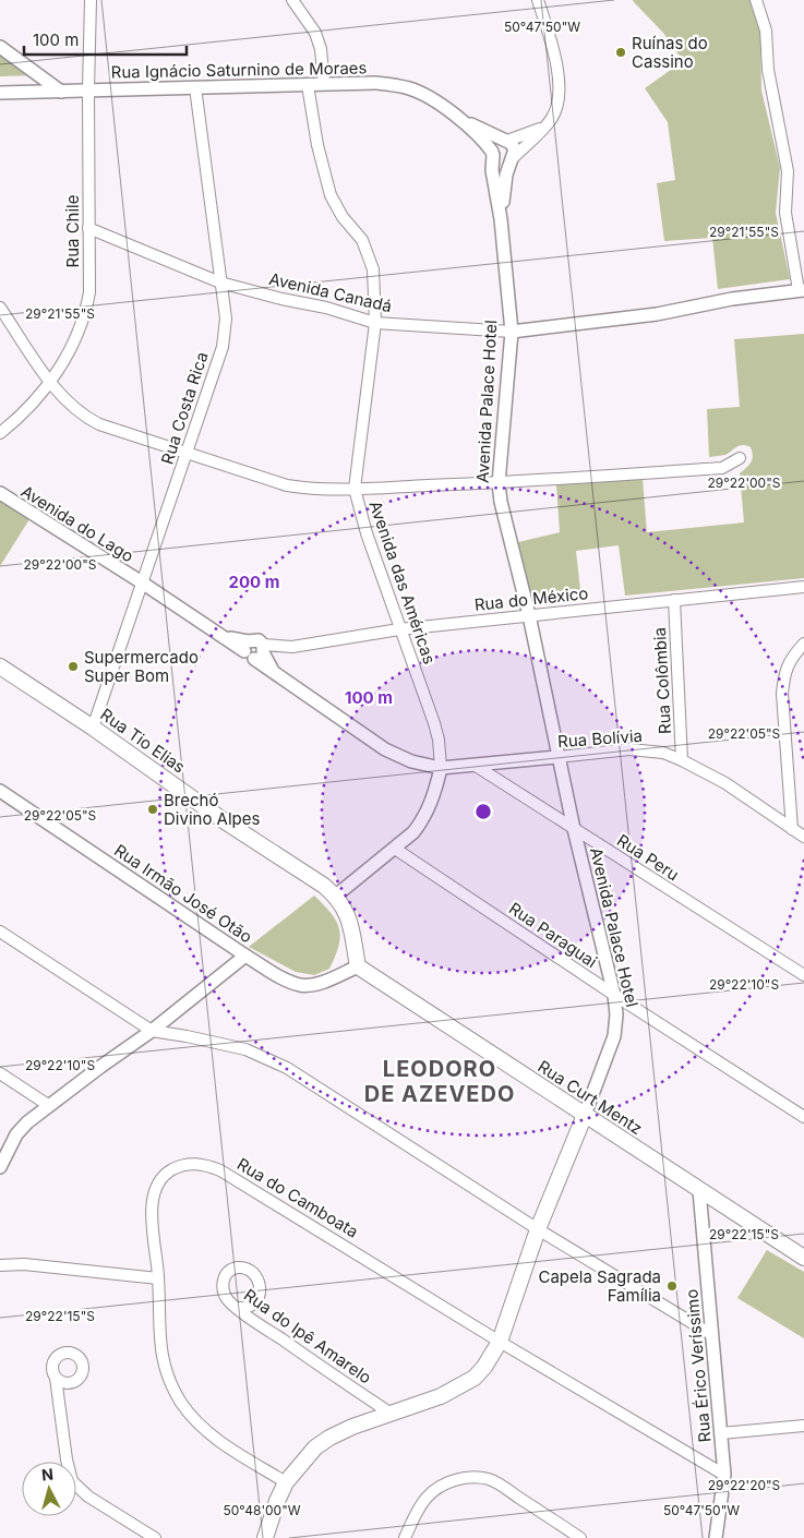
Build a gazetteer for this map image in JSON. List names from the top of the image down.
{
  "streets": {
    "main road": ["Avenida Palace Hotel", "Rua Tio Elias", "Rua Curt Mentz"],
    "street": [
      "Rua Ignácio Saturnino de Moraes",
      "Rua Chile",
      "Avenida Canadá",
      "Rua Costa Rica",
      "Avenida do Lago",
      "Avenida das Américas",
      "Rua do México",
      "Rua Colômbia",
      "Rua Bolívia",
      "Rua Peru",
      "Rua Irmão José Otão",
      "Rua Paraguai",
      "Rua do Camboata",
      "Rua do Ipê Amarelo",
      "Rua Érico Veríssimo"
    ]
  },
  "crossings": [
    ["Rua Ignácio Saturnino de Moraes", "Rua Chile"],
    ["Rua Ignácio Saturnino de Moraes", "Avenida Palace Hotel"],
    ["Rua Ignácio Saturnino de Moraes", "Rua Costa Rica"],
    ["Rua Ignácio Saturnino de Moraes", "Avenida das Américas"],
    ["Rua Chile", "Avenida Canadá"],
    ["Avenida Canadá", "Avenida Palace Hotel"],
    ["Avenida Canadá", "Rua Costa Rica"],
    ["Avenida Canadá", "Avenida das Américas"],
    ["Avenida Palace Hotel", "Rua do México"],
    ["Avenida Palace Hotel", "Rua Bolívia"],
    ["Avenida Palace Hotel", "Rua Peru"],
    ["Avenida Palace Hotel", "Rua Paraguai"],
    ["Avenida Palace Hotel", "Rua Curt Mentz"],
    ["Avenida Palace Hotel", "Rua do Camboata"],
    ["Avenida Palace Hotel", "Rua do Ipê Amarelo"],
    ["Rua Costa Rica", "Avenida do Lago"],
    ["Rua Costa Rica", "Rua Tio Elias"],
    ["Avenida do Lago", "Avenida das Américas"],
    ["Avenida do Lago", "Rua do México"],
    ["Avenida do Lago", "Rua Bolívia"],
    ["Avenida das Américas", "Rua do México"],
    ["Avenida das Américas", "Rua Bolívia"],
    ["Avenida das Américas", "Rua Tio Elias"],
    ["Avenida das Américas", "Rua Paraguai"],
    ["Rua do México", "Rua Colômbia"],
    ["Rua Colômbia", "Rua Bolívia"],
    ["Rua Bolívia", "Rua Peru"],
    ["Rua Tio Elias", "Rua Irmão José Otão"],
    ["Rua Tio Elias", "Rua Curt Mentz"],
    ["Rua Irmão José Otão", "Rua Curt Mentz"],
    ["Rua Curt Mentz", "Rua Érico Veríssimo"],
    ["Rua do Camboata", "Rua Érico Veríssimo"]
  ],
  "districts": ["LEODORO DE AZEVEDO"],
  "places": [
    "Ruínas do Cassino",
    "Supermercado Super Bom",
    "Brechó Divino Alpes",
    "Capela Sagrada Família"
  ],
  "scale_bar": "100 m",
  "north": "top",
  "coordinates": [
    "50°47'50\"W",
    "29°21'55\"S",
    "29°22'00\"S",
    "29°22'05\"S",
    "29°22'10\"S",
    "29°22'15\"S",
    "29°22'20\"S",
    "50°48'00\"W"
  ],
  "rings": ["200 m", "100 m"]
}
